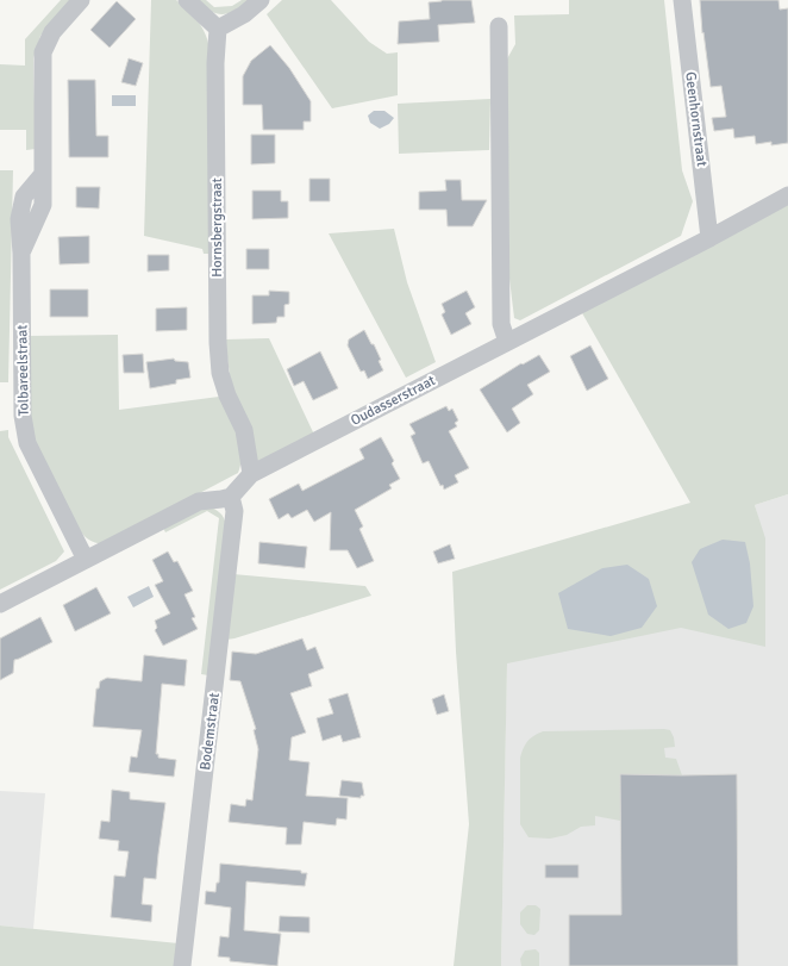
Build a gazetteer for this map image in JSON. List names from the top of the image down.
{
  "streets": {
    "street": [
      "Geenhornstraat",
      "Hornsbergstraat",
      "Tolbareelstraat",
      "Oudasserstraat",
      "Bodemstraat"
    ]
  },
  "crossings": [
    ["Geenhornstraat", "Oudasserstraat"],
    ["Hornsbergstraat", "Oudasserstraat"],
    ["Oudasserstraat", "Bodemstraat"]
  ]
}
